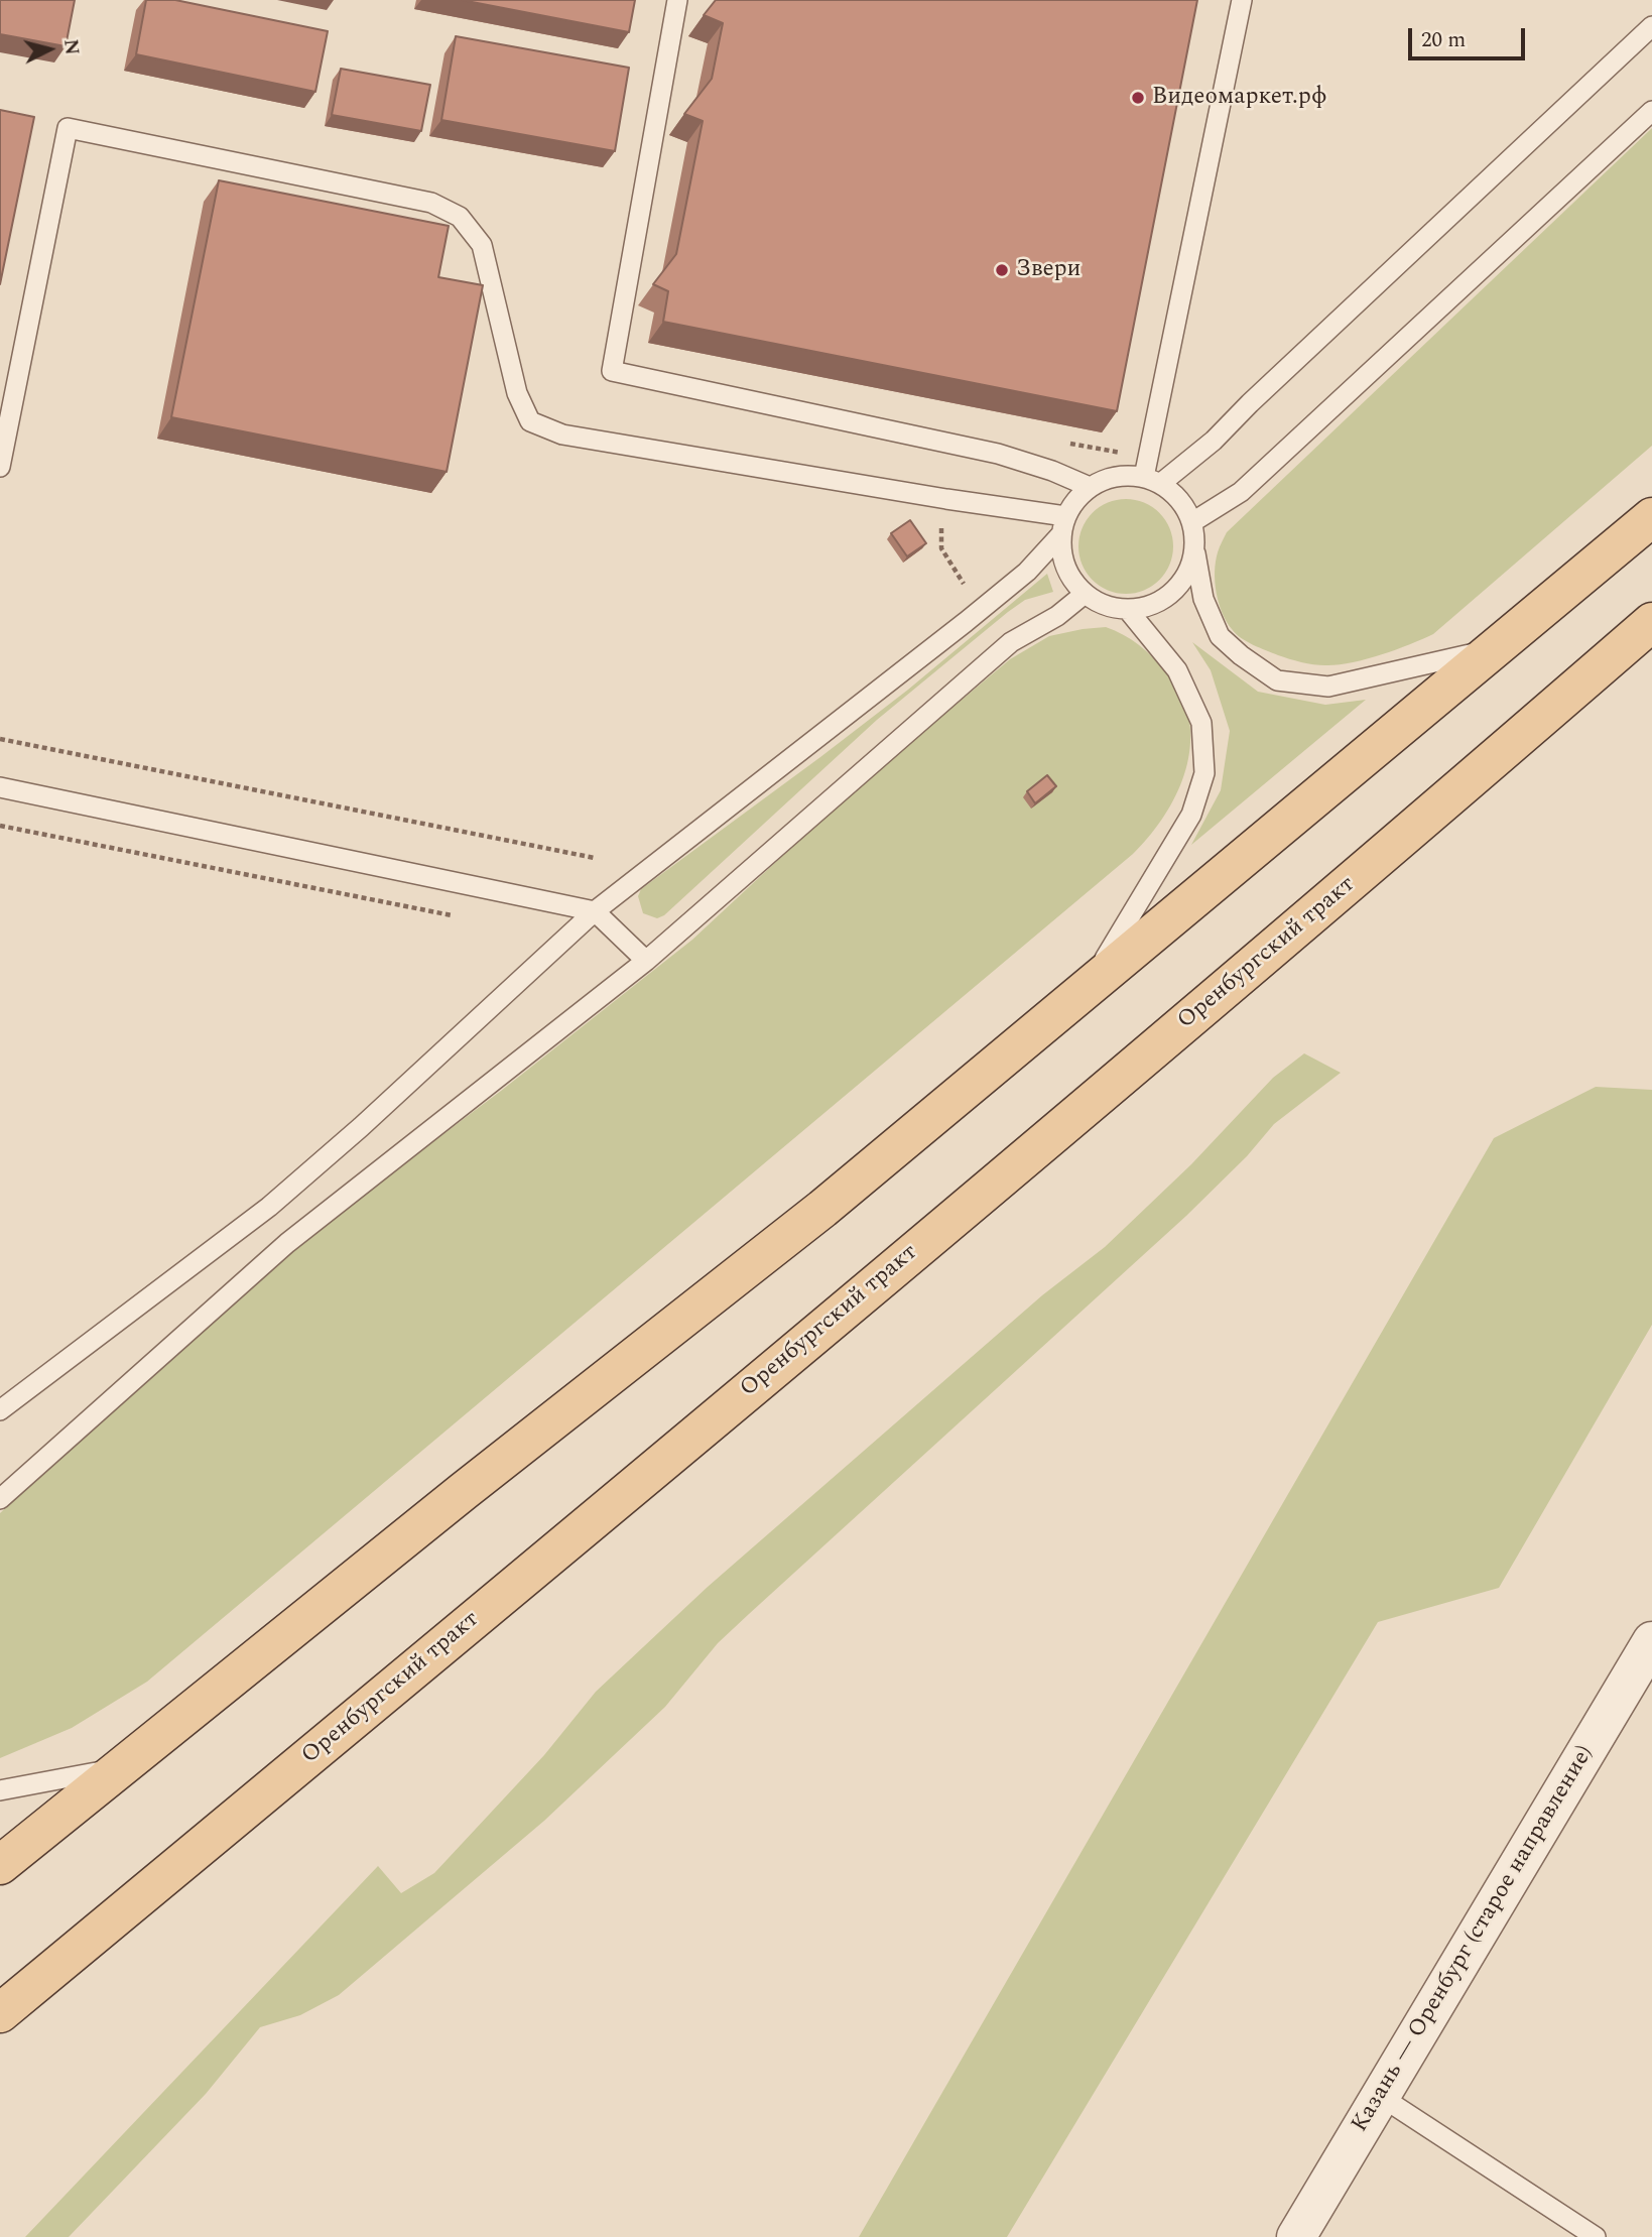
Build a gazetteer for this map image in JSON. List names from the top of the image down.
{
  "streets": {
    "main road": ["Оренбургский тракт"],
    "street": ["Казань — Оренбург (старое направление)"]
  },
  "places": ["Видеомаркет.рф", "Звери"],
  "scale_bar": "20 m",
  "north": "right"
}
